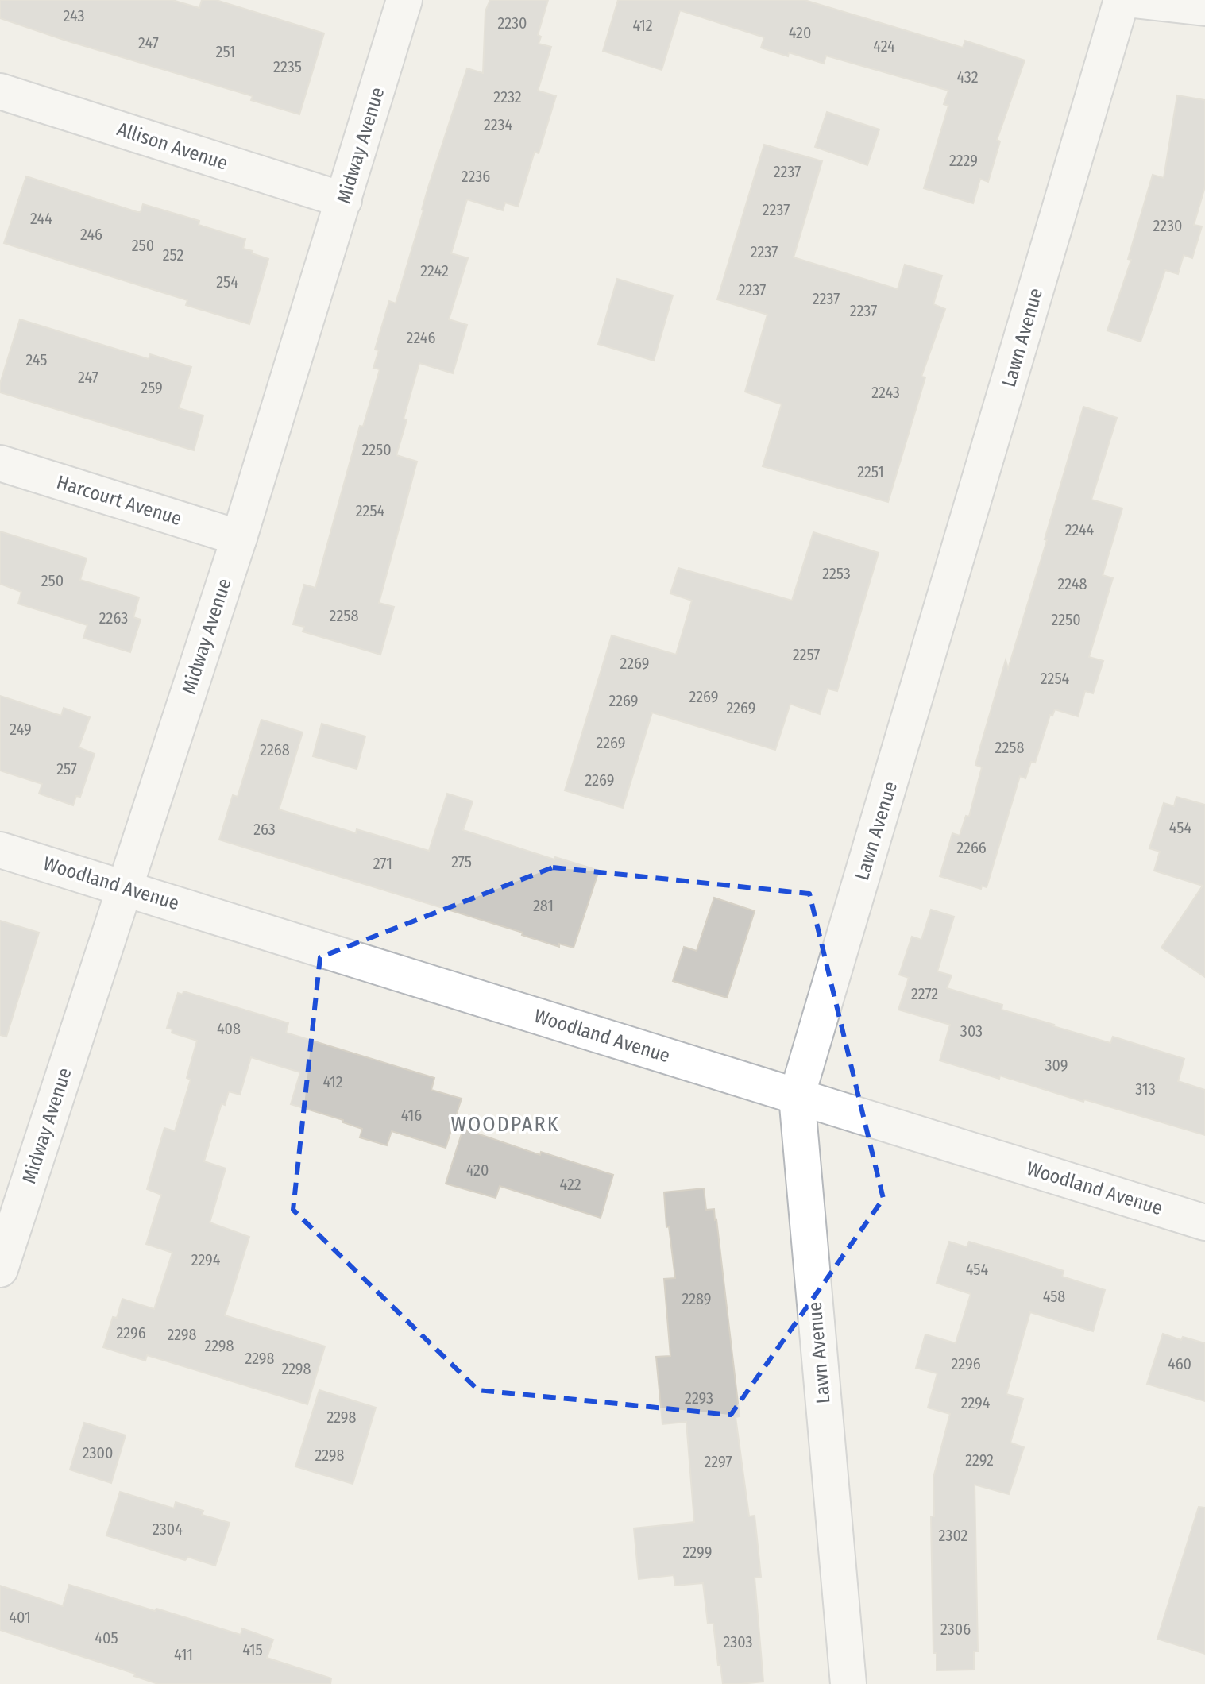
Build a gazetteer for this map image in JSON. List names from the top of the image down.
{
  "streets": {
    "street": [
      "Midway Avenue",
      "Allison Avenue",
      "Lawn Avenue",
      "Harcourt Avenue",
      "Woodland Avenue"
    ]
  },
  "crossings": [
    ["Midway Avenue", "Allison Avenue"],
    ["Midway Avenue", "Harcourt Avenue"],
    ["Midway Avenue", "Woodland Avenue"],
    ["Lawn Avenue", "Woodland Avenue"]
  ],
  "districts": ["WOODPARK"],
  "house_numbers": [
    "243",
    "2230",
    "412",
    "420",
    "247",
    "424",
    "251",
    "2235",
    "432",
    "2232",
    "2234",
    "2229",
    "2237",
    "2236",
    "2237",
    "244",
    "2230",
    "246",
    "250",
    "2237",
    "252",
    "2242",
    "254",
    "2237",
    "2237",
    "2237",
    "2246",
    "245",
    "247",
    "259",
    "2243",
    "2250",
    "2251",
    "2254",
    "2244",
    "2253",
    "250",
    "2248",
    "2258",
    "2263",
    "2250",
    "2257",
    "2269",
    "2254",
    "2269",
    "2269",
    "2269",
    "249",
    "2269",
    "2258",
    "2268",
    "257",
    "2269",
    "454",
    "263",
    "2266",
    "275",
    "271",
    "281",
    "2272",
    "408",
    "303",
    "309",
    "412",
    "313",
    "416",
    "420",
    "422",
    "2294",
    "454",
    "458",
    "2289",
    "2296",
    "2298",
    "2298",
    "2298",
    "2296",
    "460",
    "2298",
    "2293",
    "2294",
    "2298",
    "2300",
    "2298",
    "2292",
    "2297",
    "2304",
    "2302",
    "2299",
    "401",
    "2306",
    "405",
    "2303",
    "415",
    "411"
  ]
}
